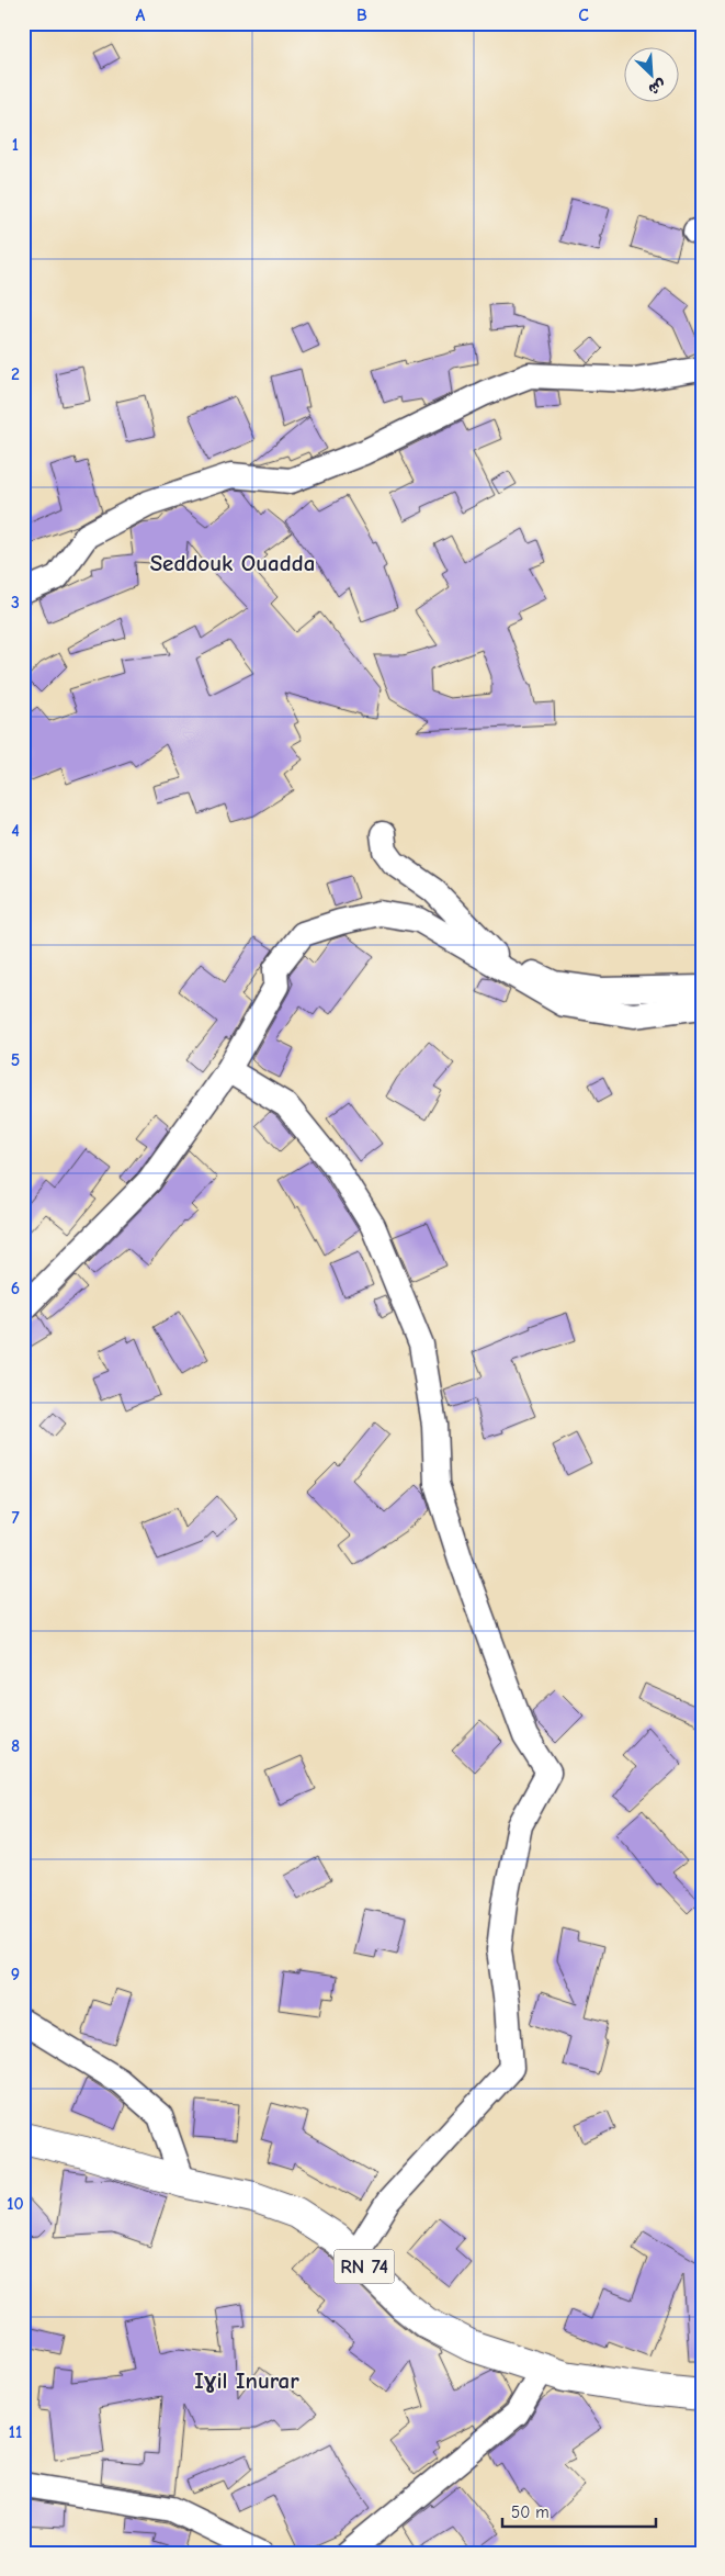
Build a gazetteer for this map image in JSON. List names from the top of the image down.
{
  "streets": {
    "main road": ["RN 74"]
  },
  "districts": ["Seddouk Ouadda", "Iɣil Inurar"],
  "scale_bar": "50 m",
  "north": "bottom right",
  "grid": {
    "columns": ["A", "B", "C"],
    "rows": [
      "1",
      "2",
      "3",
      "4",
      "5",
      "6",
      "7",
      "8",
      "9",
      "10",
      "11"
    ]
  }
}
